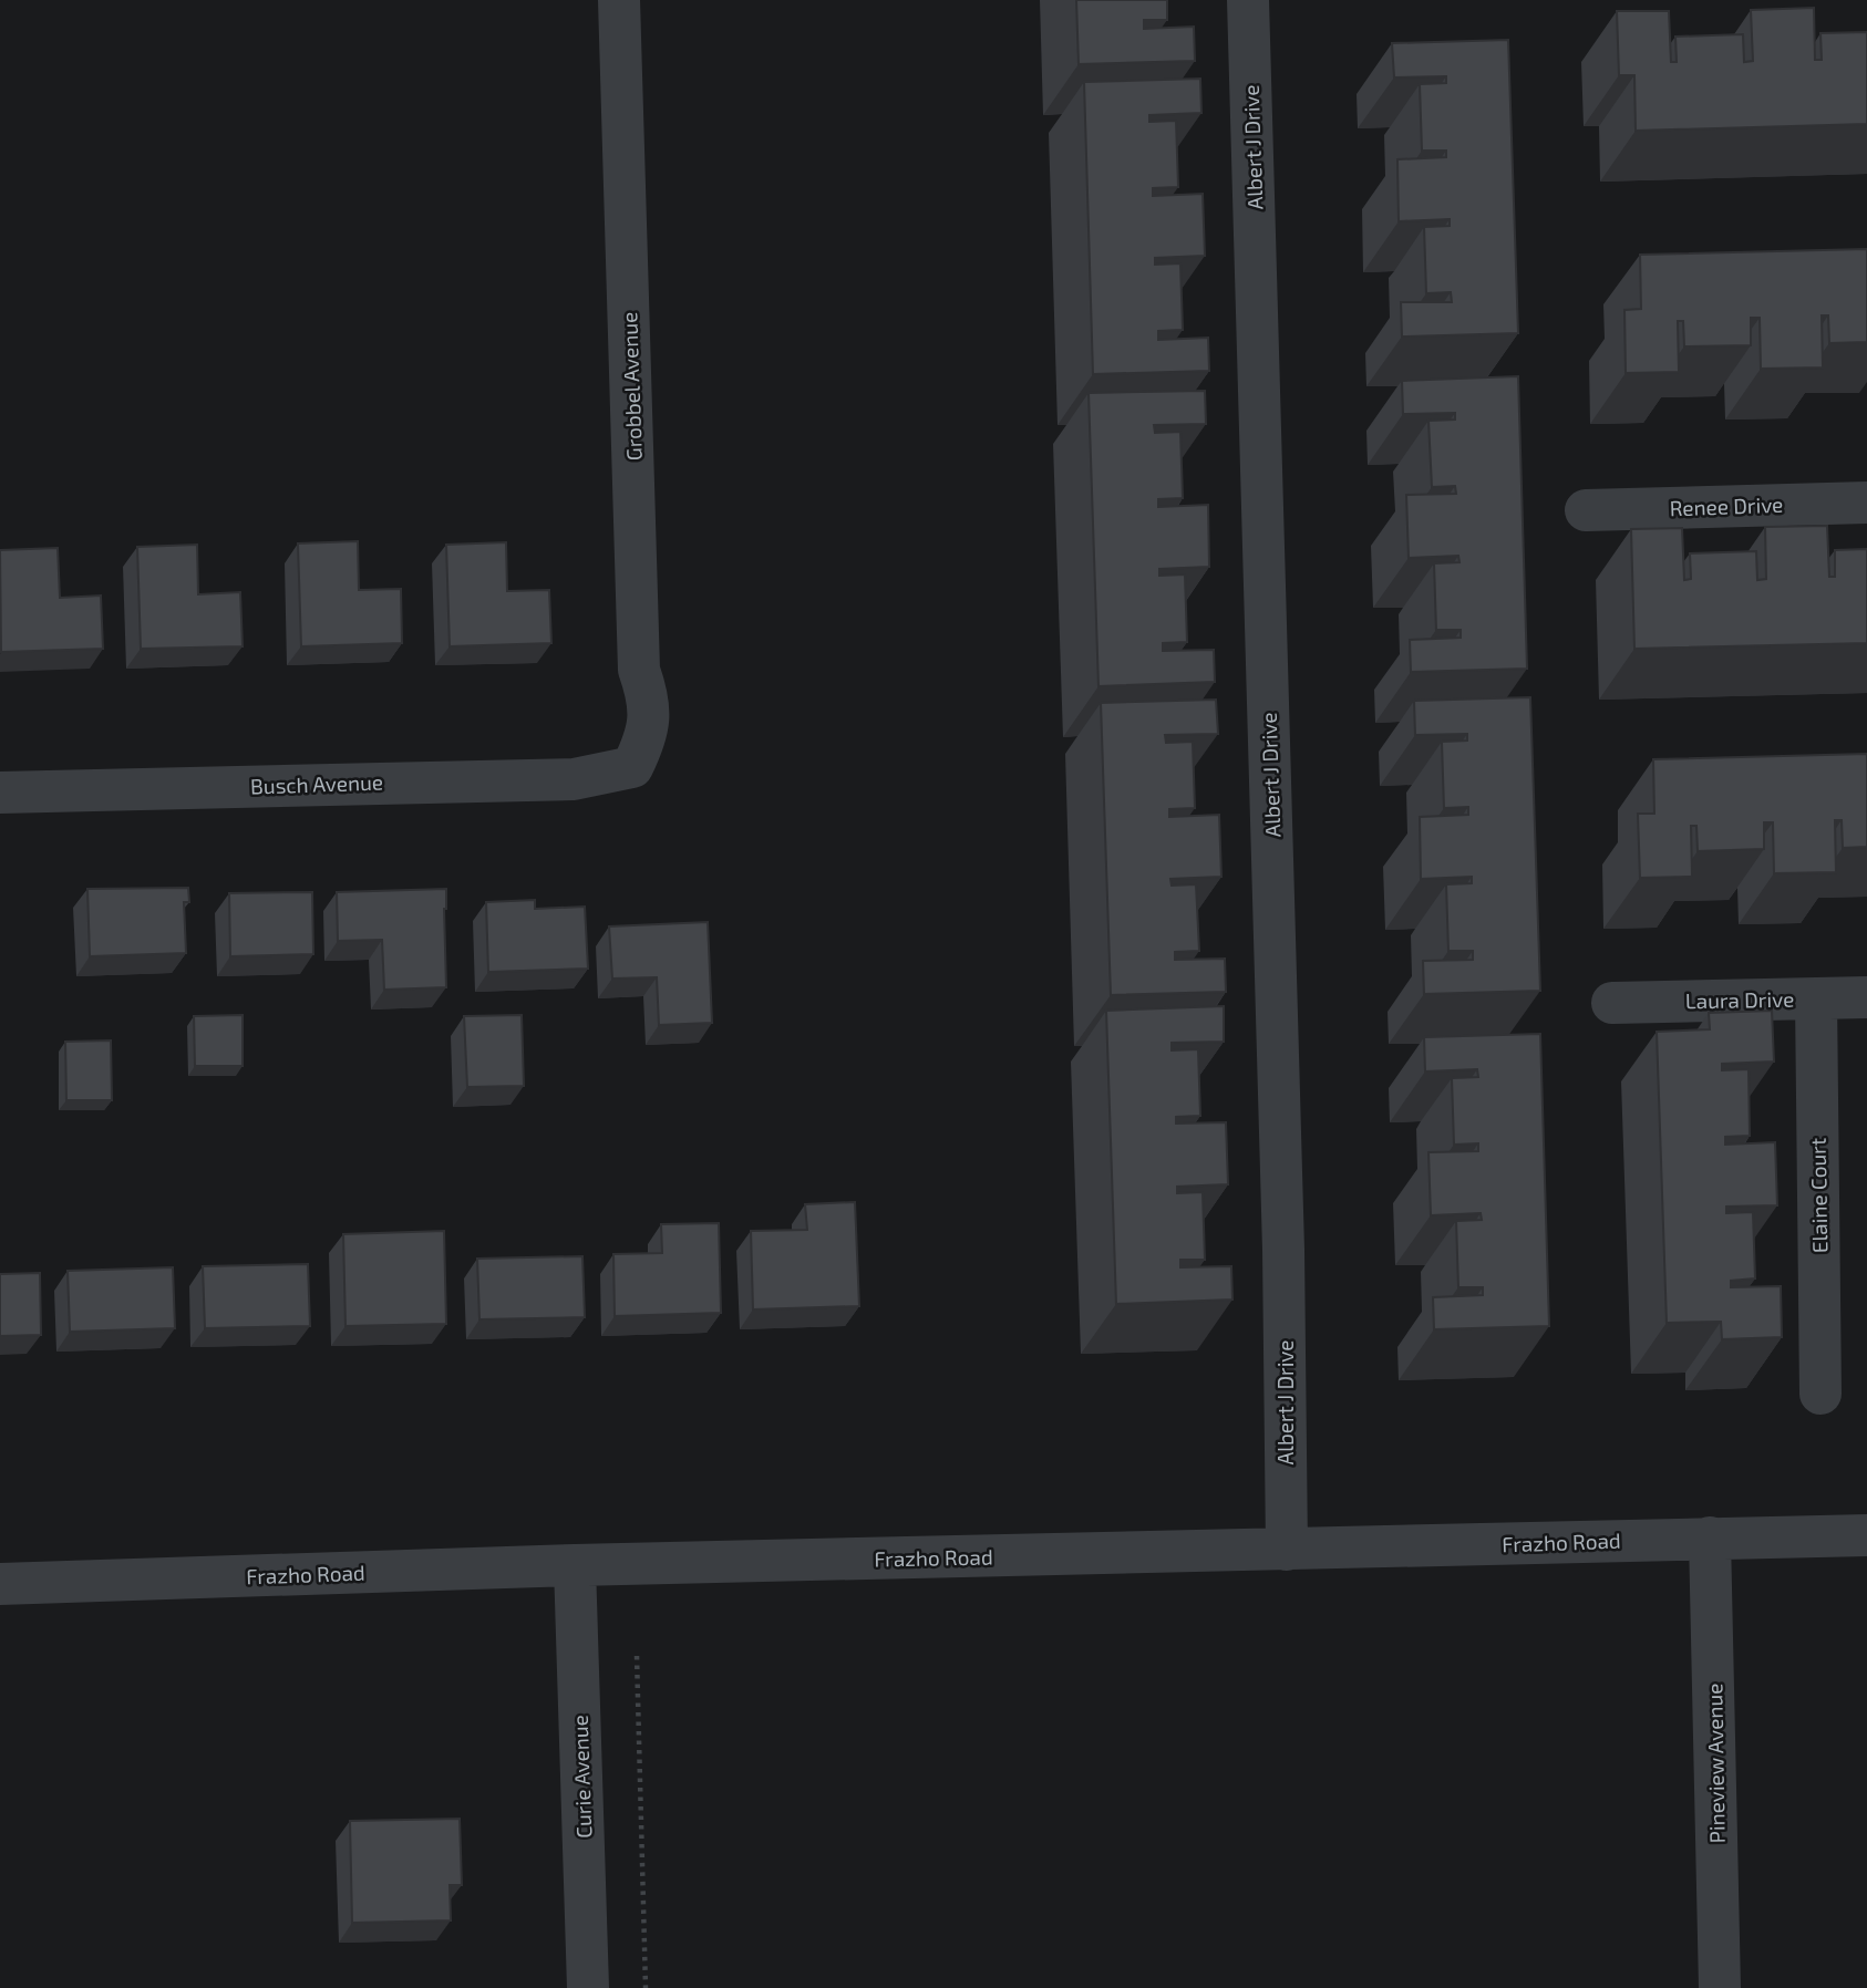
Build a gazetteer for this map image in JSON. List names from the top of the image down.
{
  "streets": {
    "street": [
      "Albert J Drive",
      "Grobbel Avenue",
      "Renee Drive",
      "Busch Avenue",
      "Laura Drive",
      "Elaine Court",
      "Frazho Road",
      "Pineview Avenue",
      "Curie Avenue"
    ]
  },
  "crossings": [
    ["Albert J Drive", "Frazho Road"],
    ["Grobbel Avenue", "Busch Avenue"],
    ["Laura Drive", "Elaine Court"],
    ["Frazho Road", "Pineview Avenue"],
    ["Frazho Road", "Curie Avenue"]
  ]
}
